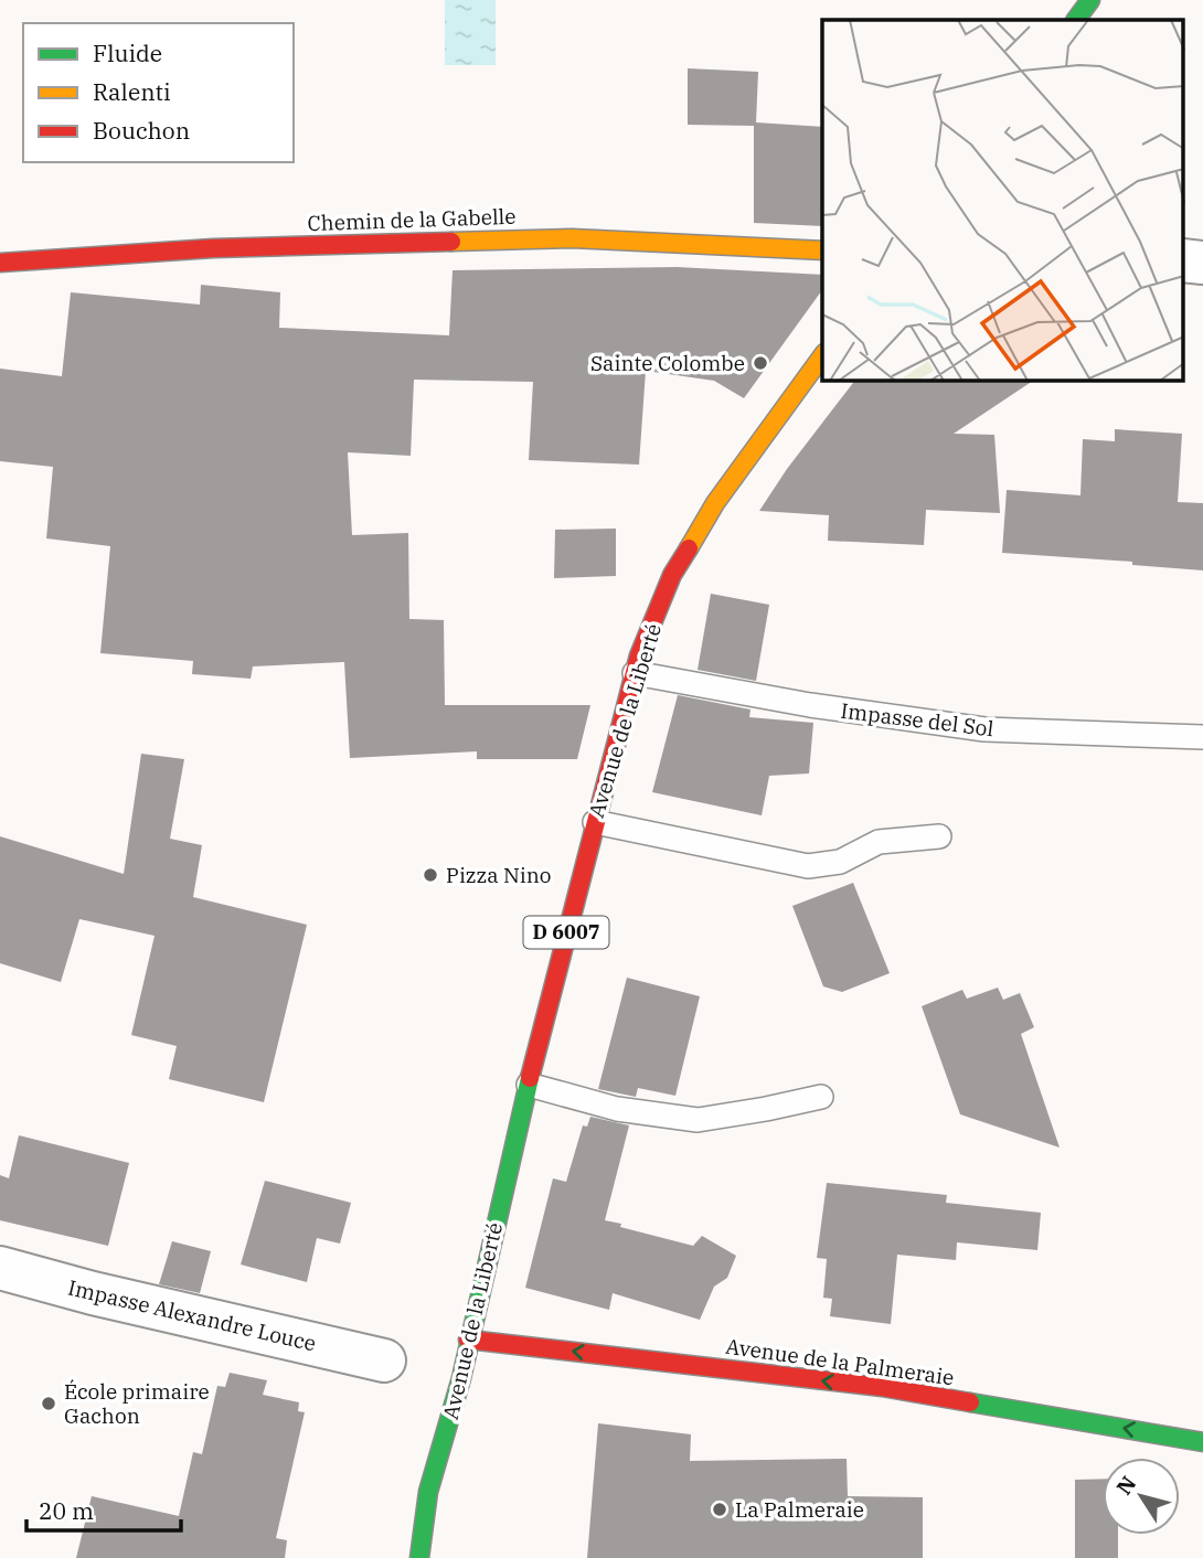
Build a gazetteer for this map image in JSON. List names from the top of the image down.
{
  "streets": {
    "street": [
      "Chemin de la Gabelle",
      "Avenue de la Liberté",
      "D 6007",
      "Impasse Alexandre Louce",
      "Avenue de la Palmeraie"
    ],
    "lane": ["Impasse del Sol"]
  },
  "crossings": [
    ["Impasse del Sol", "Avenue de la Liberté"],
    ["Avenue de la Liberté", "Avenue de la Palmeraie"]
  ],
  "one_way": ["Avenue de la Palmeraie"],
  "places": [
    "Sainte Colombe",
    "Pizza Nino",
    "École primaire Gachon",
    "La Palmeraie"
  ],
  "legend": ["Fluide", "Ralenti", "Bouchon"],
  "scale_bar": "20 m",
  "north": "top left"
}
